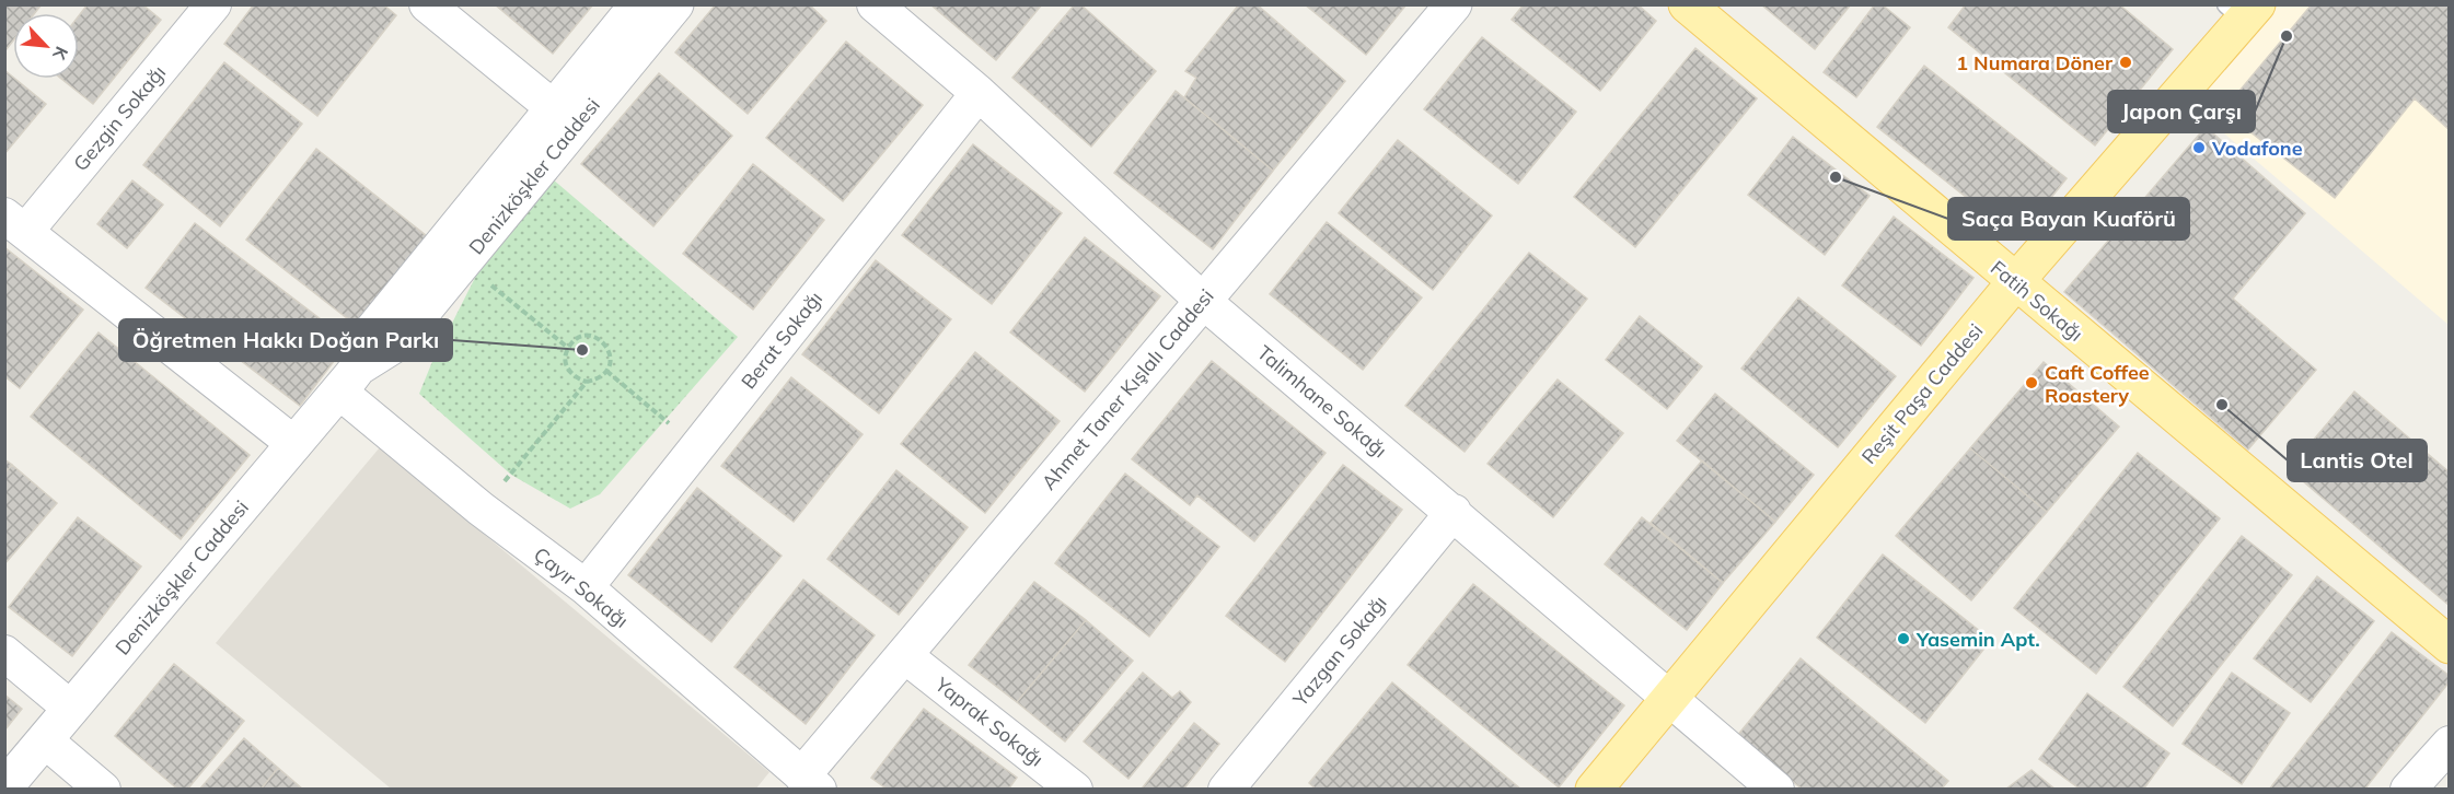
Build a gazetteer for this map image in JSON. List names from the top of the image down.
{
  "streets": {
    "main road": ["Fatih Sokağı", "Reşit Paşa Caddesi"],
    "street": [
      "Gezgin Sokağı",
      "Denizköşkler Caddesi",
      "Berat Sokağı",
      "Ahmet Taner Kışlalı Caddesi",
      "Talimhane Sokağı",
      "Çayır Sokağı",
      "Yazgan Sokağı",
      "Yaprak Sokağı"
    ]
  },
  "crossings": [
    ["Denizköşkler Caddesi", "Çayır Sokağı"],
    ["Fatih Sokağı", "Reşit Paşa Caddesi"],
    ["Berat Sokağı", "Talimhane Sokağı"],
    ["Berat Sokağı", "Çayır Sokağı"],
    ["Ahmet Taner Kışlalı Caddesi", "Talimhane Sokağı"],
    ["Ahmet Taner Kışlalı Caddesi", "Çayır Sokağı"],
    ["Ahmet Taner Kışlalı Caddesi", "Yaprak Sokağı"],
    ["Reşit Paşa Caddesi", "Talimhane Sokağı"],
    ["Talimhane Sokağı", "Yazgan Sokağı"]
  ],
  "places": [
    "Japon Çarşı",
    "1 Numara Döner",
    "Vodafone",
    "Saça Bayan Kuaförü",
    "Öğretmen Hakkı Doğan Parkı",
    "Caft Coffee Roastery",
    "Lantis Otel",
    "Yasemin Apt."
  ],
  "north": "bottom right"
}
